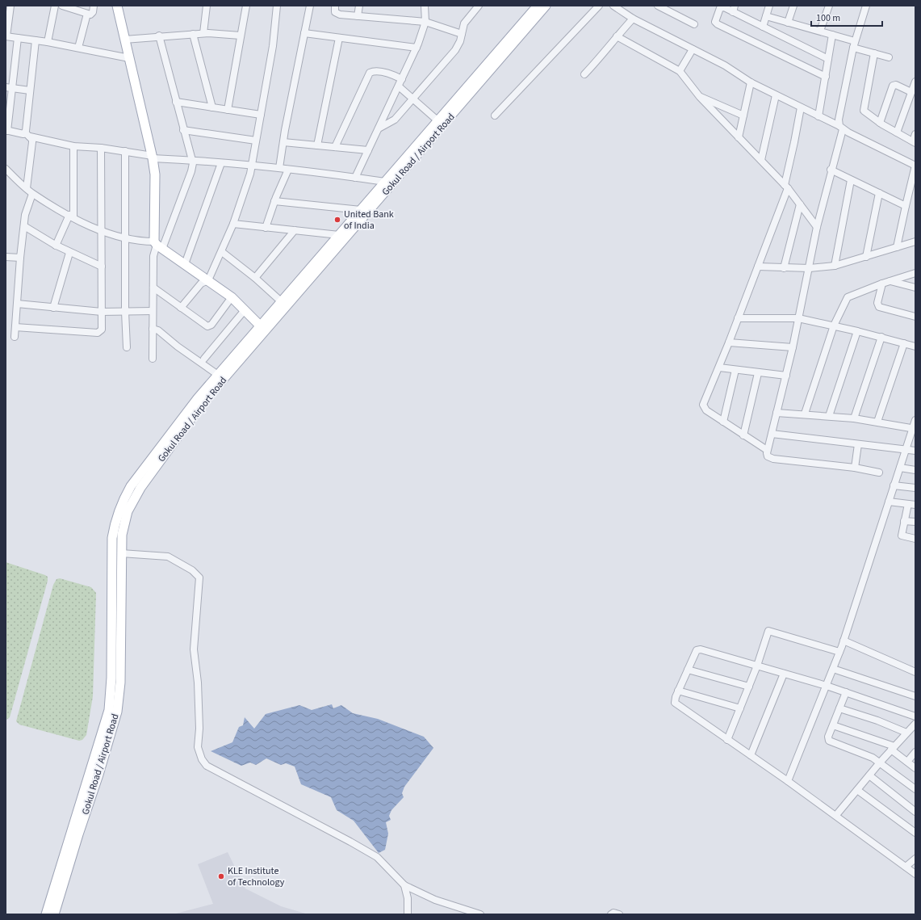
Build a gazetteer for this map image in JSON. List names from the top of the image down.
{
  "streets": {
    "main road": ["Gokul Road / Airport Road"]
  },
  "places": ["United Bank of India", "KLE Institute of Technology"],
  "scale_bar": "100 m"
}
